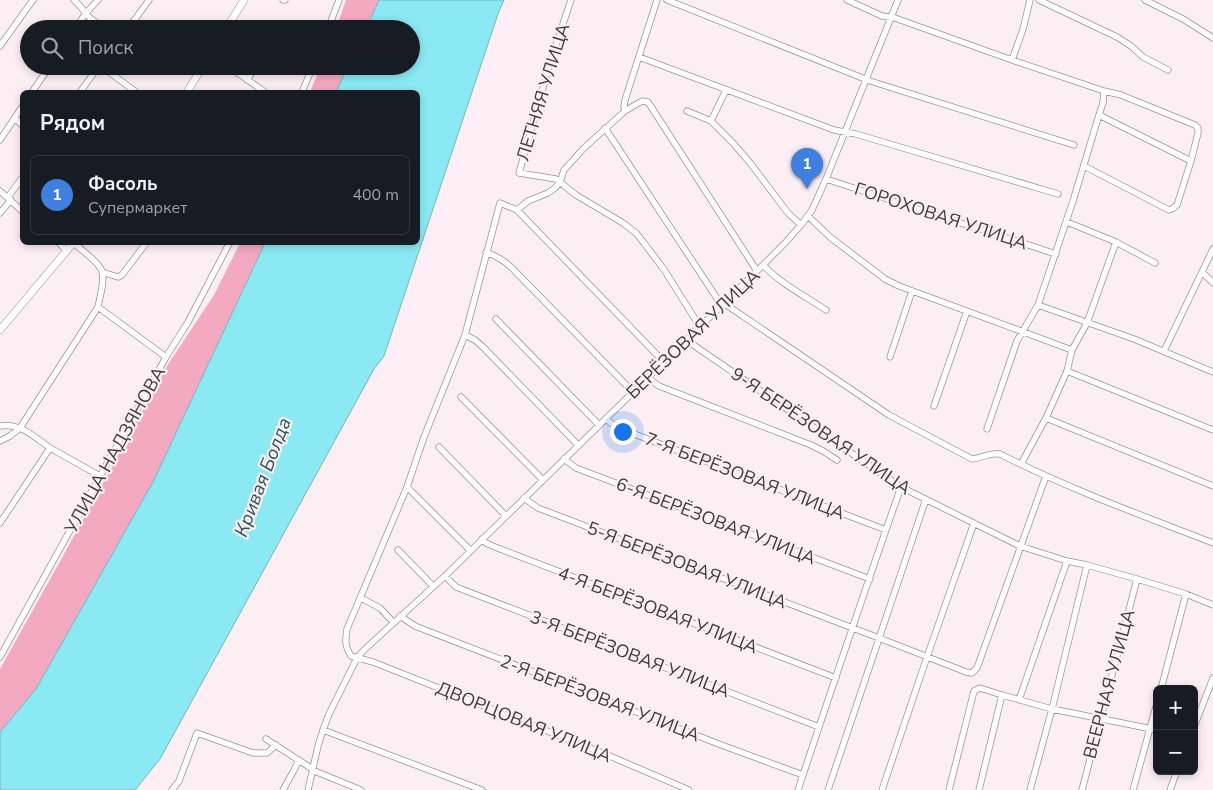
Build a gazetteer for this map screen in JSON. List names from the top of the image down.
{
  "streets": {
    "street": [
      "ЛЕТНЯЯ УЛИЦА",
      "ГОРОХОВАЯ УЛИЦА",
      "БЕРЁЗОВАЯ УЛИЦА",
      "9-Я БЕРЁЗОВАЯ УЛИЦА",
      "УЛИЦА НАДЗЯНОВА",
      "7-Я БЕРЁЗОВАЯ УЛИЦА",
      "6-Я БЕРЁЗОВАЯ УЛИЦА",
      "5-Я БЕРЁЗОВАЯ УЛИЦА",
      "4-Я БЕРЁЗОВАЯ УЛИЦА",
      "3-Я БЕРЁЗОВАЯ УЛИЦА",
      "ВЕЕРНАЯ УЛИЦА",
      "2-Я БЕРЁЗОВАЯ УЛИЦА",
      "ДВОРЦОВАЯ УЛИЦА"
    ]
  },
  "crossings": [
    ["ГОРОХОВАЯ УЛИЦА", "БЕРЁЗОВАЯ УЛИЦА"],
    ["БЕРЁЗОВАЯ УЛИЦА", "9-Я БЕРЁЗОВАЯ УЛИЦА"],
    ["БЕРЁЗОВАЯ УЛИЦА", "7-Я БЕРЁЗОВАЯ УЛИЦА"],
    ["БЕРЁЗОВАЯ УЛИЦА", "6-Я БЕРЁЗОВАЯ УЛИЦА"],
    ["БЕРЁЗОВАЯ УЛИЦА", "5-Я БЕРЁЗОВАЯ УЛИЦА"],
    ["БЕРЁЗОВАЯ УЛИЦА", "4-Я БЕРЁЗОВАЯ УЛИЦА"],
    ["БЕРЁЗОВАЯ УЛИЦА", "3-Я БЕРЁЗОВАЯ УЛИЦА"],
    ["БЕРЁЗОВАЯ УЛИЦА", "2-Я БЕРЁЗОВАЯ УЛИЦА"],
    ["БЕРЁЗОВАЯ УЛИЦА", "ДВОРЦОВАЯ УЛИЦА"],
    ["9-Я БЕРЁЗОВАЯ УЛИЦА", "5-Я БЕРЁЗОВАЯ УЛИЦА"],
    ["9-Я БЕРЁЗОВАЯ УЛИЦА", "ВЕЕРНАЯ УЛИЦА"]
  ],
  "water": ["Кривая Болда"],
  "page": {
    "search": "Поиск",
    "heading": "Рядом",
    "pins": "1",
    "list": [
      {
        "mark": "1",
        "name": "Фасоль",
        "note": "Супермаркет",
        "value": "400 m"
      }
    ],
    "map_buttons": ["+", "−"]
  }
}
